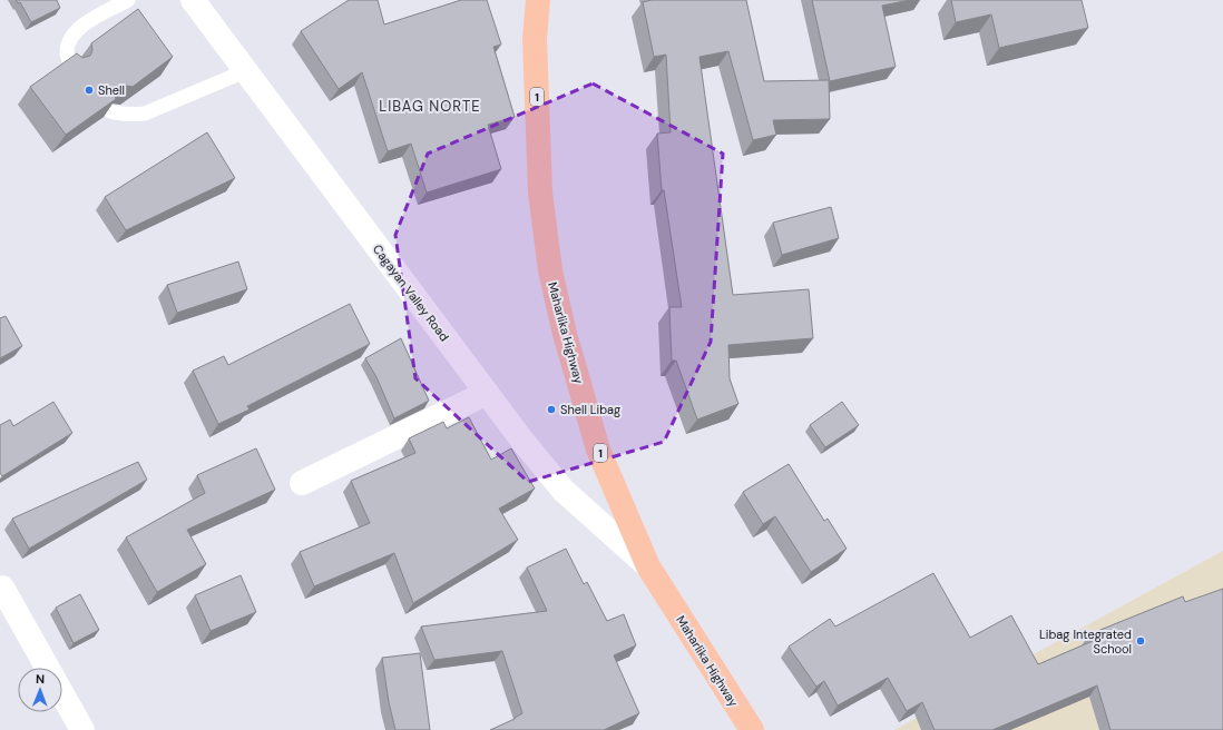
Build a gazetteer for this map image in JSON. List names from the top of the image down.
{
  "streets": {
    "highway": ["1", "Maharlika Highway"],
    "main road": ["Cagayan Valley Road"]
  },
  "crossings": [
    ["Cagayan Valley Road", "Maharlika Highway"]
  ],
  "districts": ["LIBAG NORTE"],
  "places": ["Shell", "Shell Libag", "Libag Integrated School"],
  "north": "top"
}
